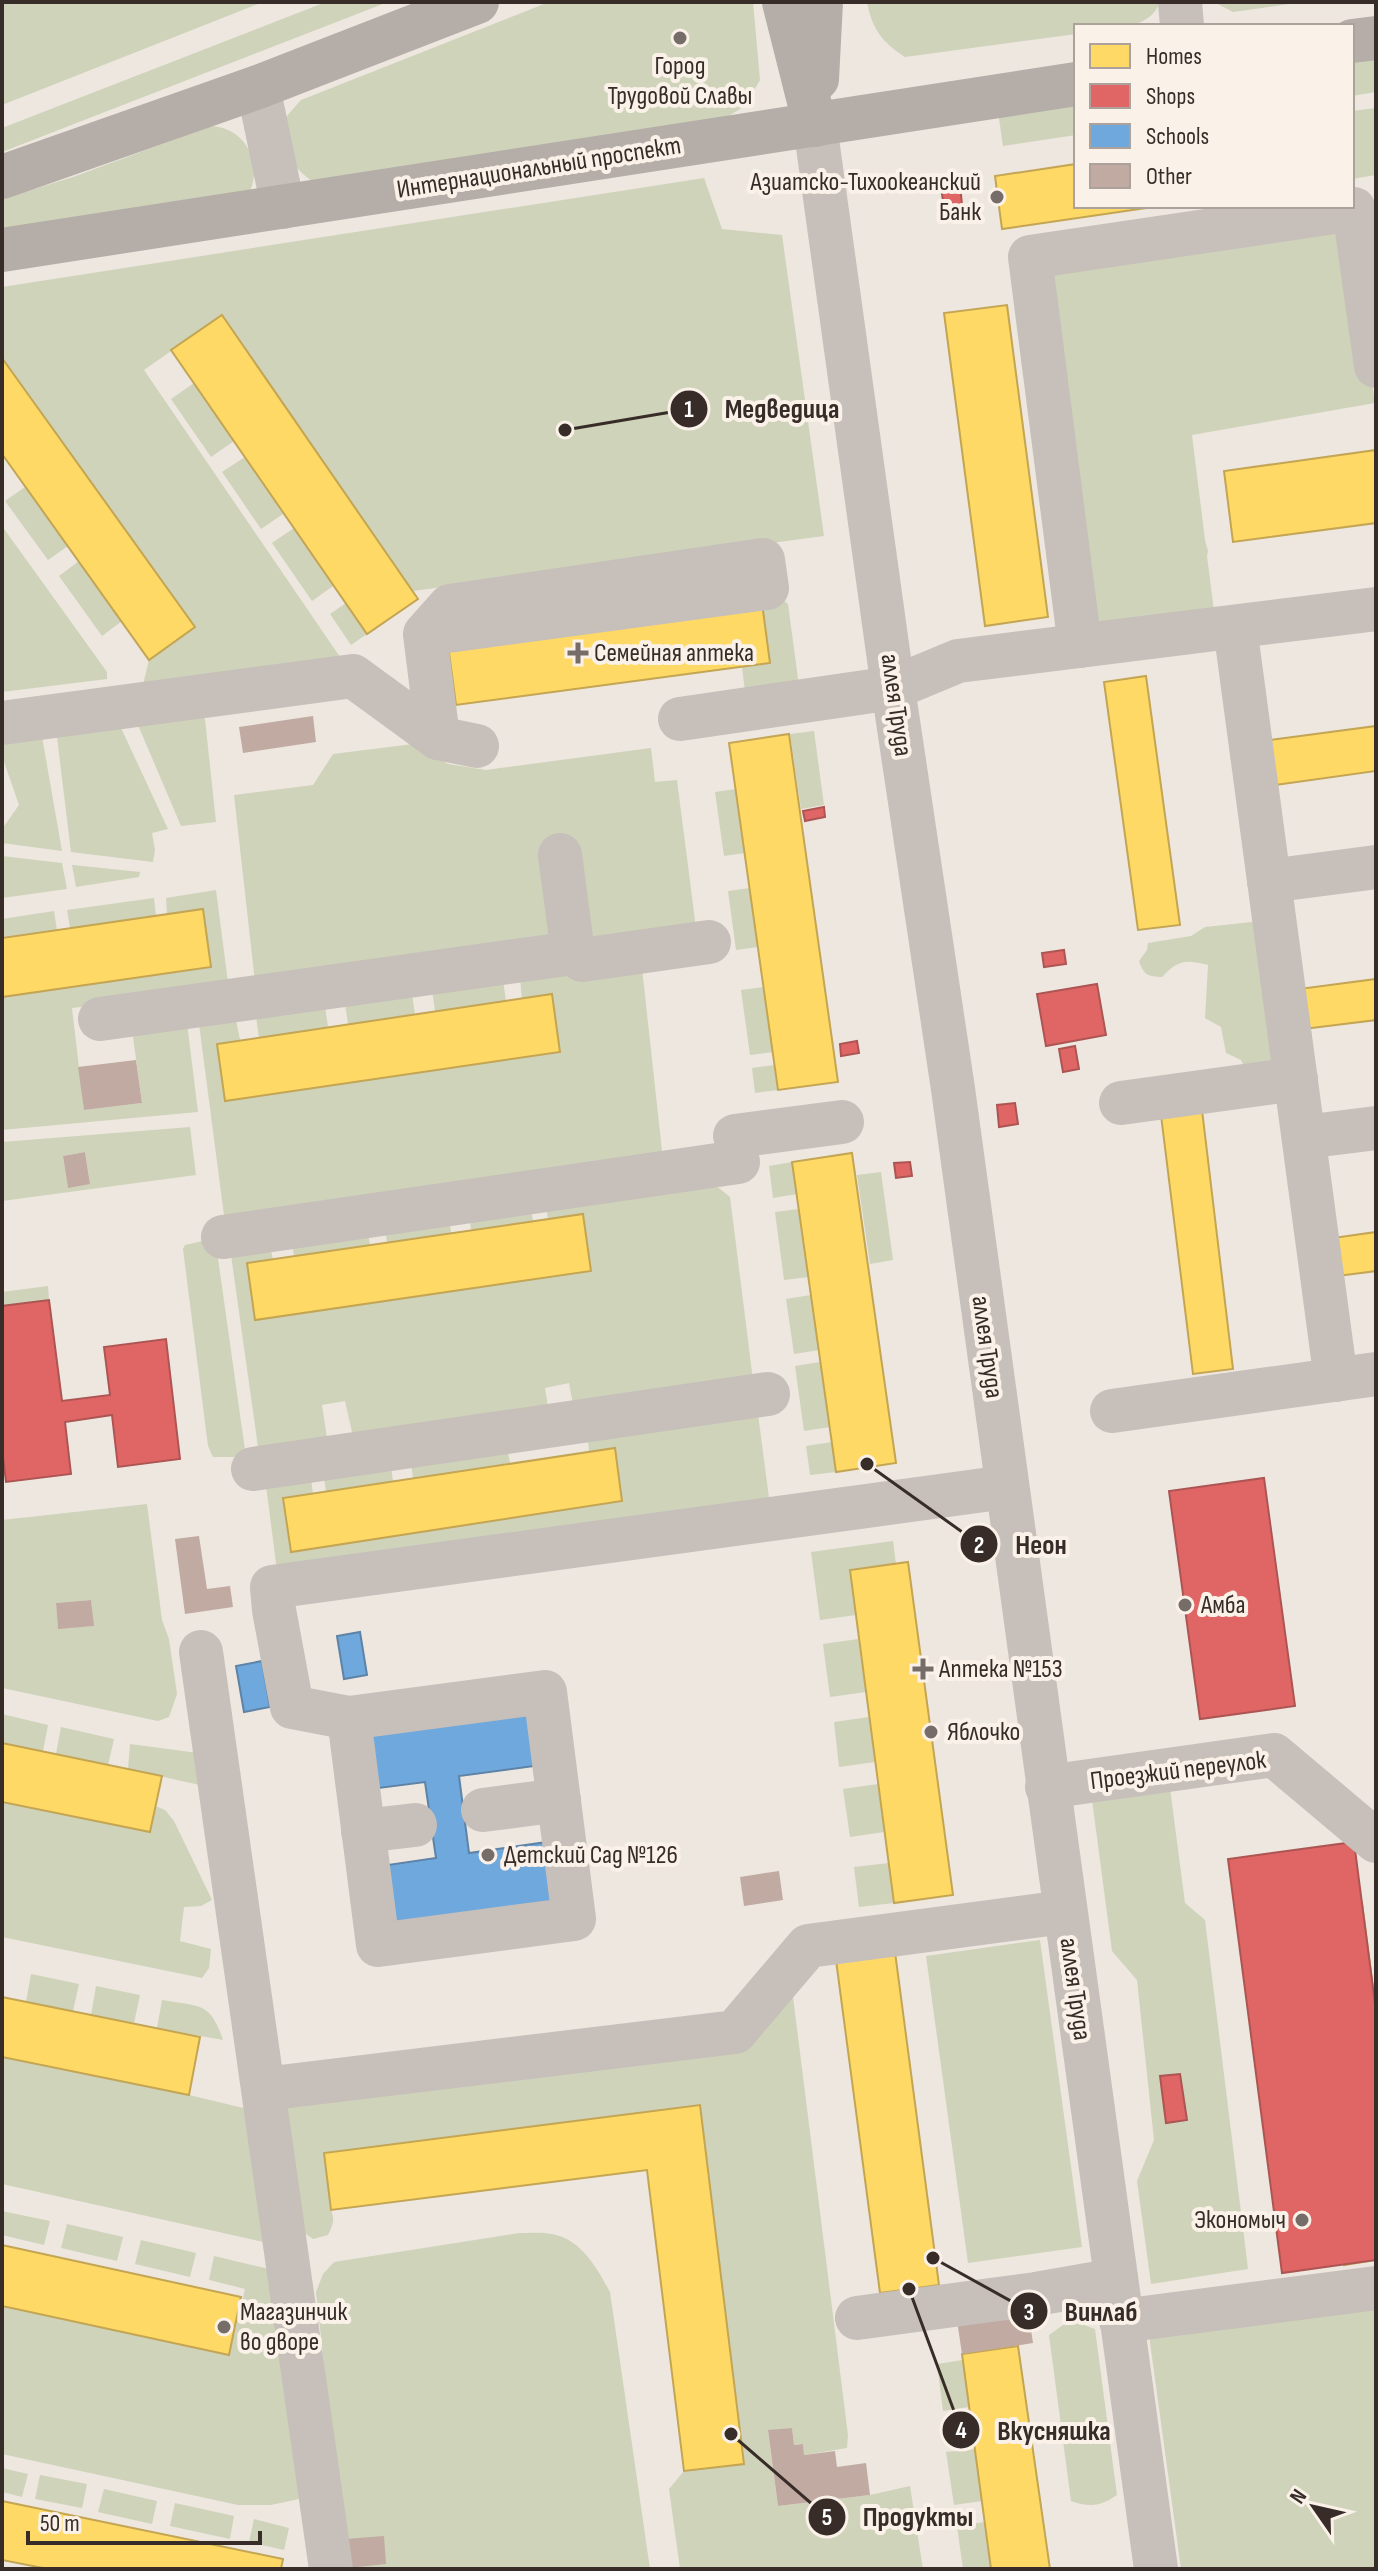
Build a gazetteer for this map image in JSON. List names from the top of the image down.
{
  "streets": {
    "main road": ["Интернациональный проспект", "аллея Труда"],
    "street": ["Проезжий переулок"]
  },
  "crossings": [
    ["Интернациональный проспект", "аллея Труда"],
    ["аллея Труда", "Проезжий переулок"]
  ],
  "places": {
    "other": [
      "Город Трудовой Славы",
      "Азиатско-Тихоокеанский Банк",
      "Медведица",
      "Неон",
      "Амба",
      "Яблочко",
      "Детский Сад №126",
      "Экономыч",
      "Винлаб",
      "Вкусняшка",
      "Магазинчик во дворе",
      "Продукты"
    ],
    "health": ["Семейная аптека", "Аптека №153"]
  },
  "legend": [
    "Homes",
    "Shops",
    "Schools",
    "Other"
  ],
  "scale_bar": "50 m",
  "north": "top left"
}
